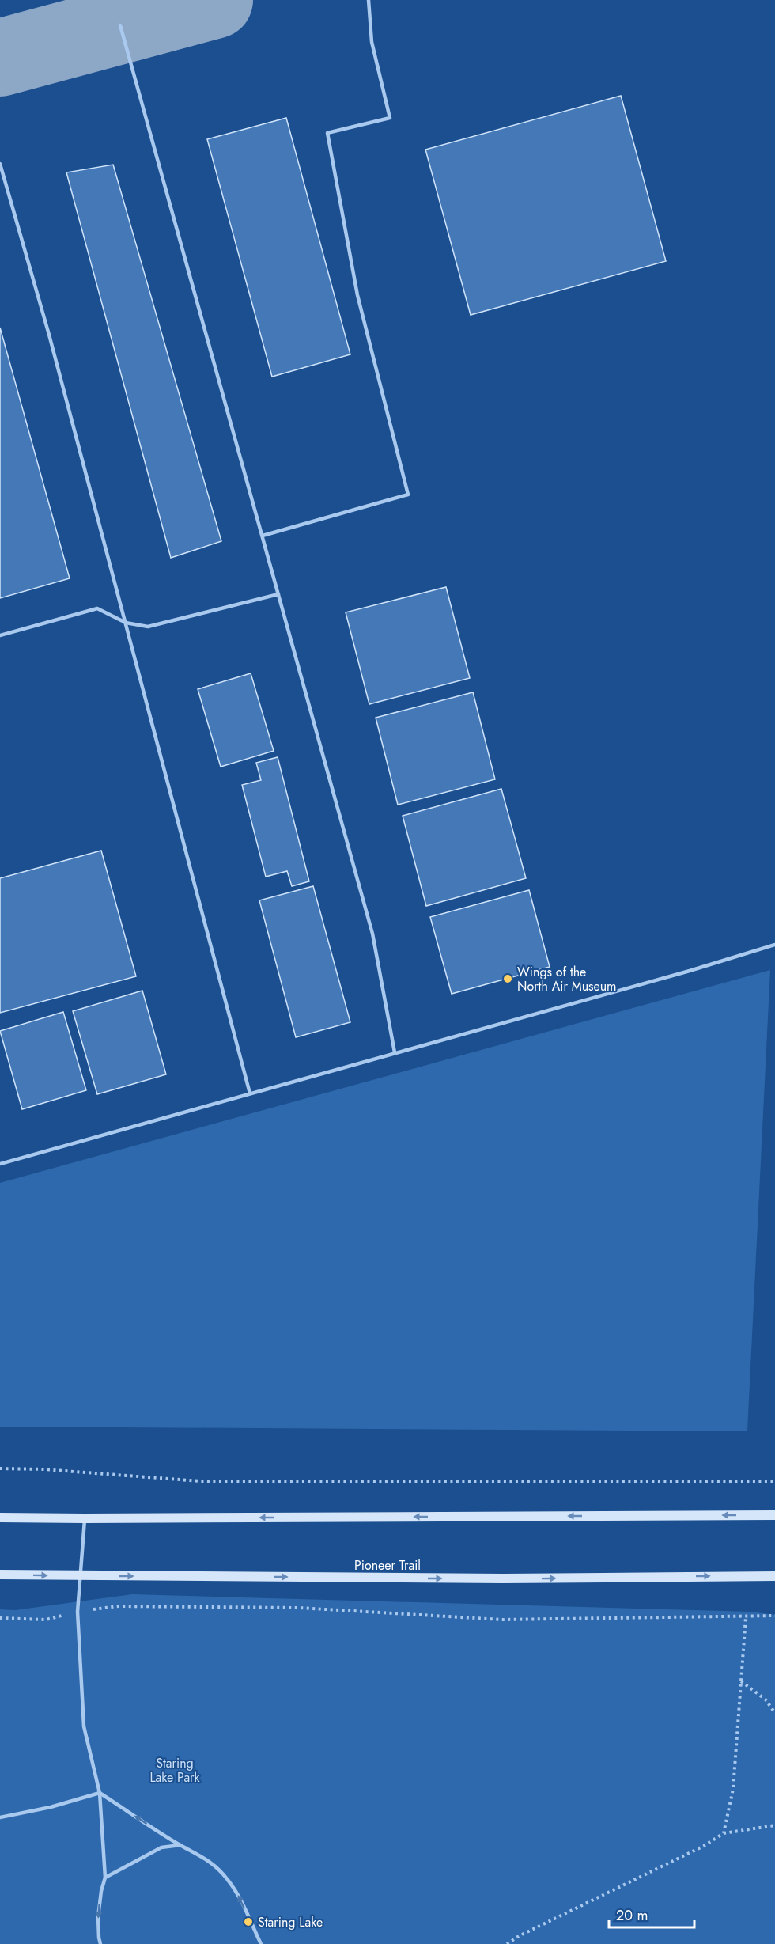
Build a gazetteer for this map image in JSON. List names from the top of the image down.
{
  "streets": {
    "main road": ["Pioneer Trail"]
  },
  "parks": ["Staring Lake Park"],
  "places": ["Wings of the North Air Museum", "Staring Lake"],
  "scale_bar": "20 m"
}
